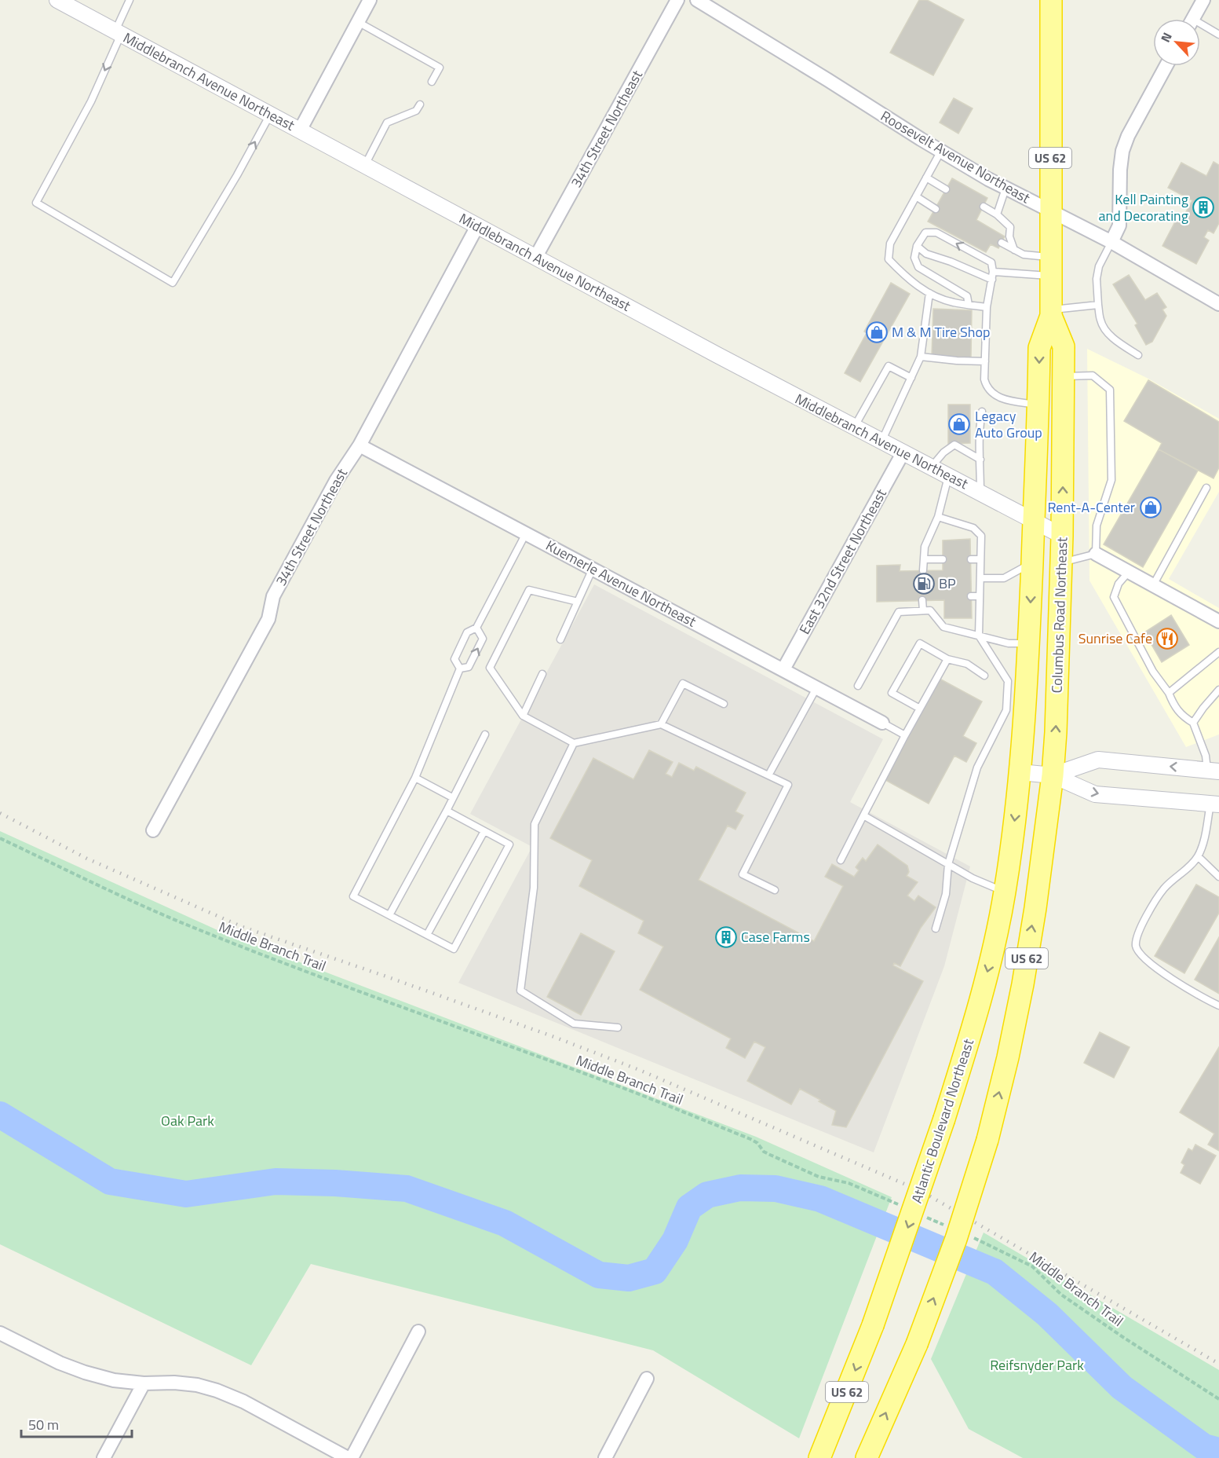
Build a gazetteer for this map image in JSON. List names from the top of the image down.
{
  "streets": {
    "highway": ["US 62", "Columbus Road Northeast", "Atlantic Boulevard Northeast"],
    "street": [
      "Middlebranch Avenue Northeast",
      "34th Street Northeast",
      "Roosevelt Avenue Northeast",
      "East 32nd Street Northeast",
      "Kuemerle Avenue Northeast"
    ],
    "path": ["Middle Branch Trail"]
  },
  "crossings": [
    ["Middlebranch Avenue Northeast", "34th Street Northeast"],
    ["Middlebranch Avenue Northeast", "East 32nd Street Northeast"],
    ["Middlebranch Avenue Northeast", "Columbus Road Northeast"],
    ["34th Street Northeast", "Kuemerle Avenue Northeast"],
    ["Roosevelt Avenue Northeast", "Columbus Road Northeast"],
    ["US 62", "Columbus Road Northeast"],
    ["East 32nd Street Northeast", "Kuemerle Avenue Northeast"],
    ["Columbus Road Northeast", "Atlantic Boulevard Northeast"]
  ],
  "parks": ["Oak Park", "Reifsnyder Park"],
  "places": {
    "building": ["Kell Painting and Decorating", "Case Farms"],
    "shop": ["M & M Tire Shop", "Legacy Auto Group", "Rent-A-Center"],
    "fuel station": ["BP"],
    "restaurant": ["Sunrise Cafe"]
  },
  "scale_bar": "50 m",
  "north": "top left"
}
